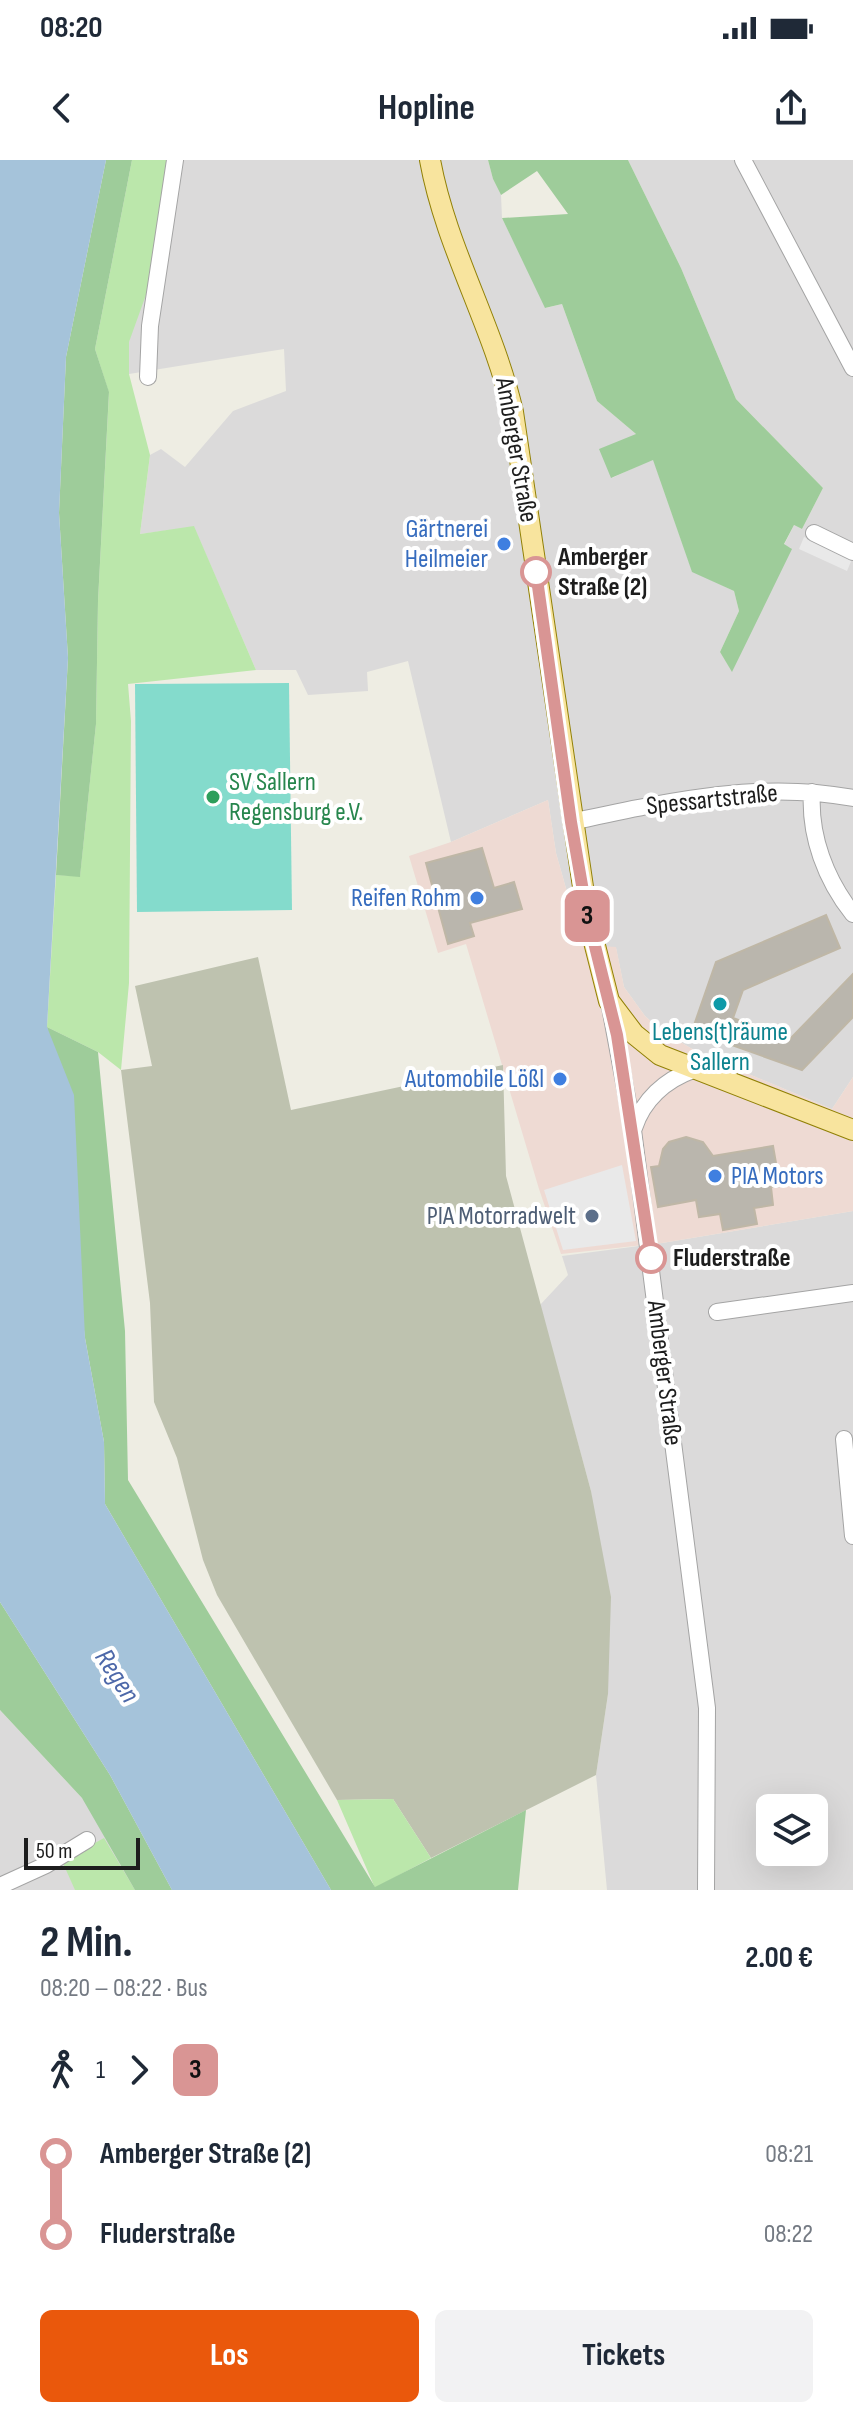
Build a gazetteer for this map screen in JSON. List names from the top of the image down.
{
  "streets": {
    "main road": ["Amberger Straße"],
    "street": ["Spessartstraße"]
  },
  "crossings": [
    ["Amberger Straße", "Spessartstraße"]
  ],
  "water": ["Regen"],
  "places": [
    "Gärtnerei Heilmeier",
    "Amberger Straße (2)",
    "SV Sallern Regensburg e.V.",
    "Reifen Rohm",
    "Lebens(t)räume Sallern",
    "Automobile Lößl",
    "PIA Motors",
    "PIA Motorradwelt",
    "Fluderstraße"
  ],
  "lines": ["bus line 3"],
  "scale_bar": "50 m",
  "page": {
    "status": "08:20",
    "header": "Hopline",
    "on_map": "3",
    "scale": "50 m",
    "heading": ["2 Min.", "08:20 – 08:22 · Bus", "2.00 €"],
    "legs": ["1", "3"],
    "list": [
      {
        "name": "Amberger Straße (2)",
        "value": "08:21"
      },
      {
        "name": "Fluderstraße",
        "value": "08:22"
      }
    ],
    "buttons": ["Los", "Tickets"]
  }
}
